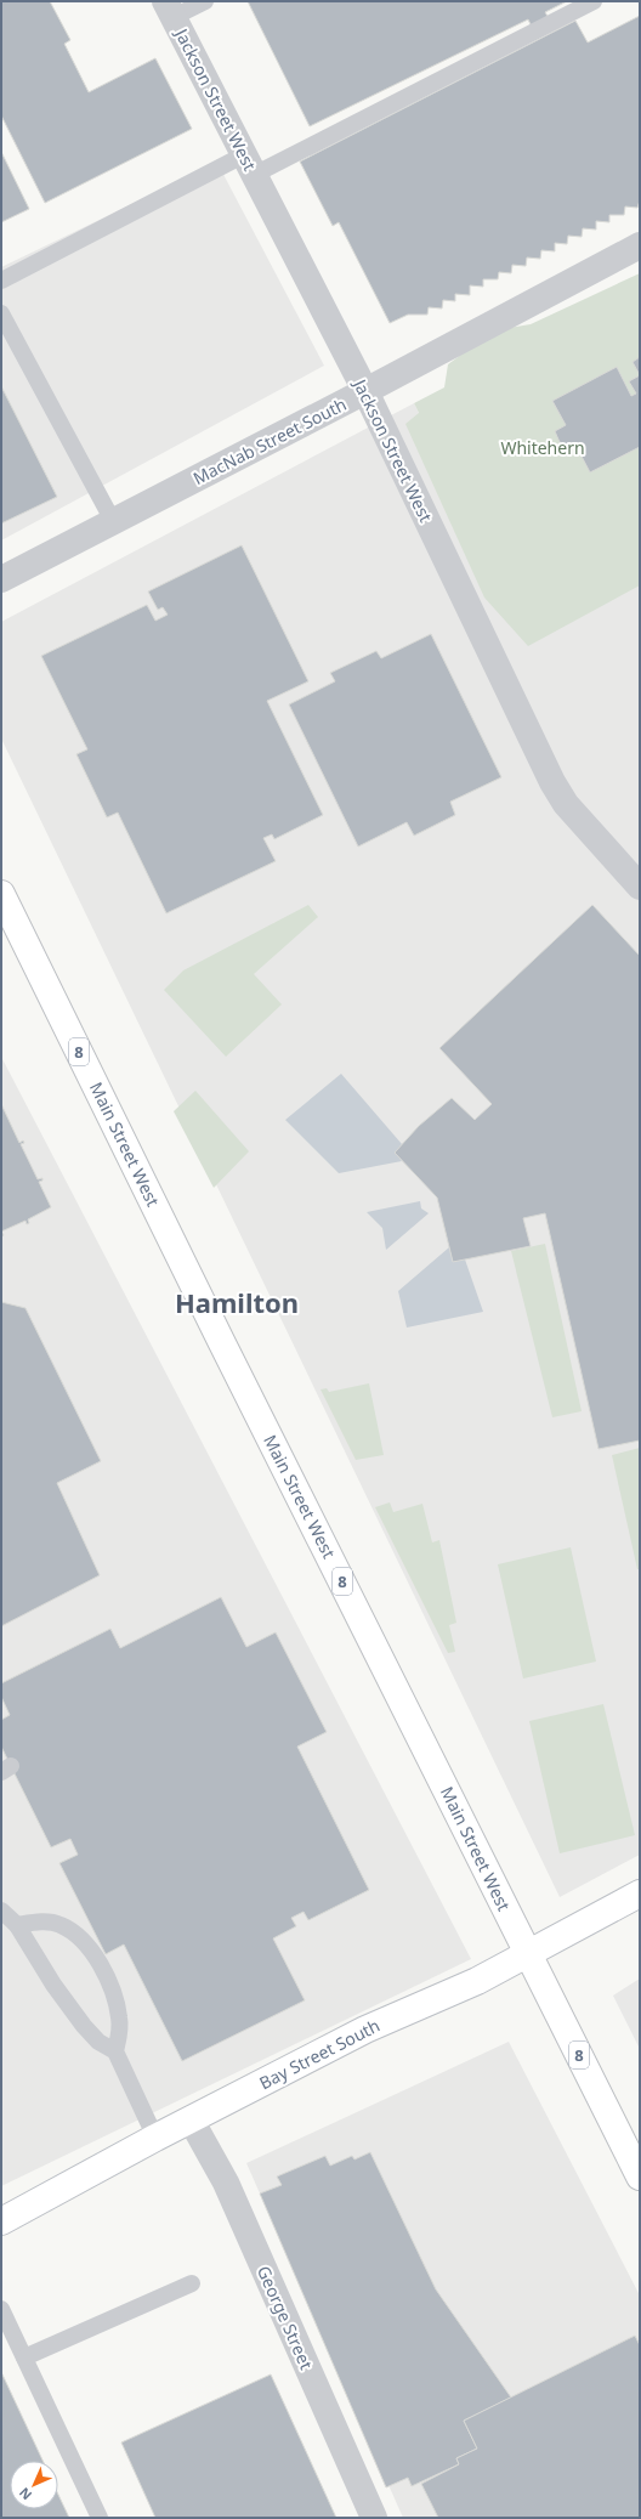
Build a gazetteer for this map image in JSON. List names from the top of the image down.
{
  "streets": {
    "main road": ["8", "Main Street West", "Bay Street South"],
    "street": ["Jackson Street West", "MacNab Street South", "George Street"]
  },
  "crossings": [
    ["Jackson Street West", "MacNab Street South"],
    ["Main Street West", "Bay Street South"],
    ["Bay Street South", "George Street"]
  ],
  "districts": ["Hamilton"],
  "parks": ["Whitehern"],
  "north": "bottom left"
}
